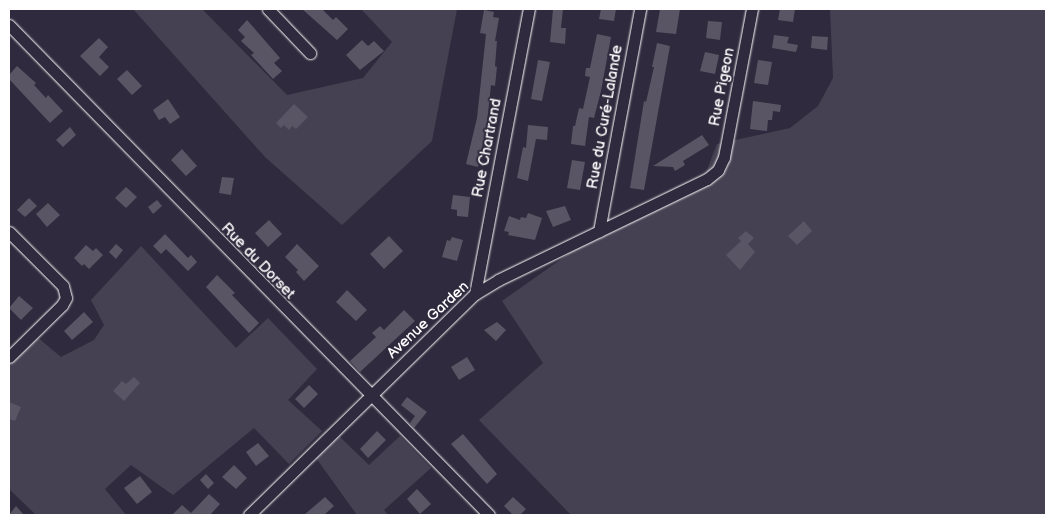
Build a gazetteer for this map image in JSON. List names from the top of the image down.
{
  "streets": {
    "street": [
      "Rue Pigeon",
      "Rue du Curé-Lalande",
      "Rue Chartrand",
      "Rue du Dorset",
      "Avenue Garden"
    ]
  },
  "crossings": [
    ["Rue Pigeon", "Avenue Garden"],
    ["Rue du Curé-Lalande", "Avenue Garden"],
    ["Rue Chartrand", "Avenue Garden"],
    ["Rue du Dorset", "Avenue Garden"]
  ]
}
